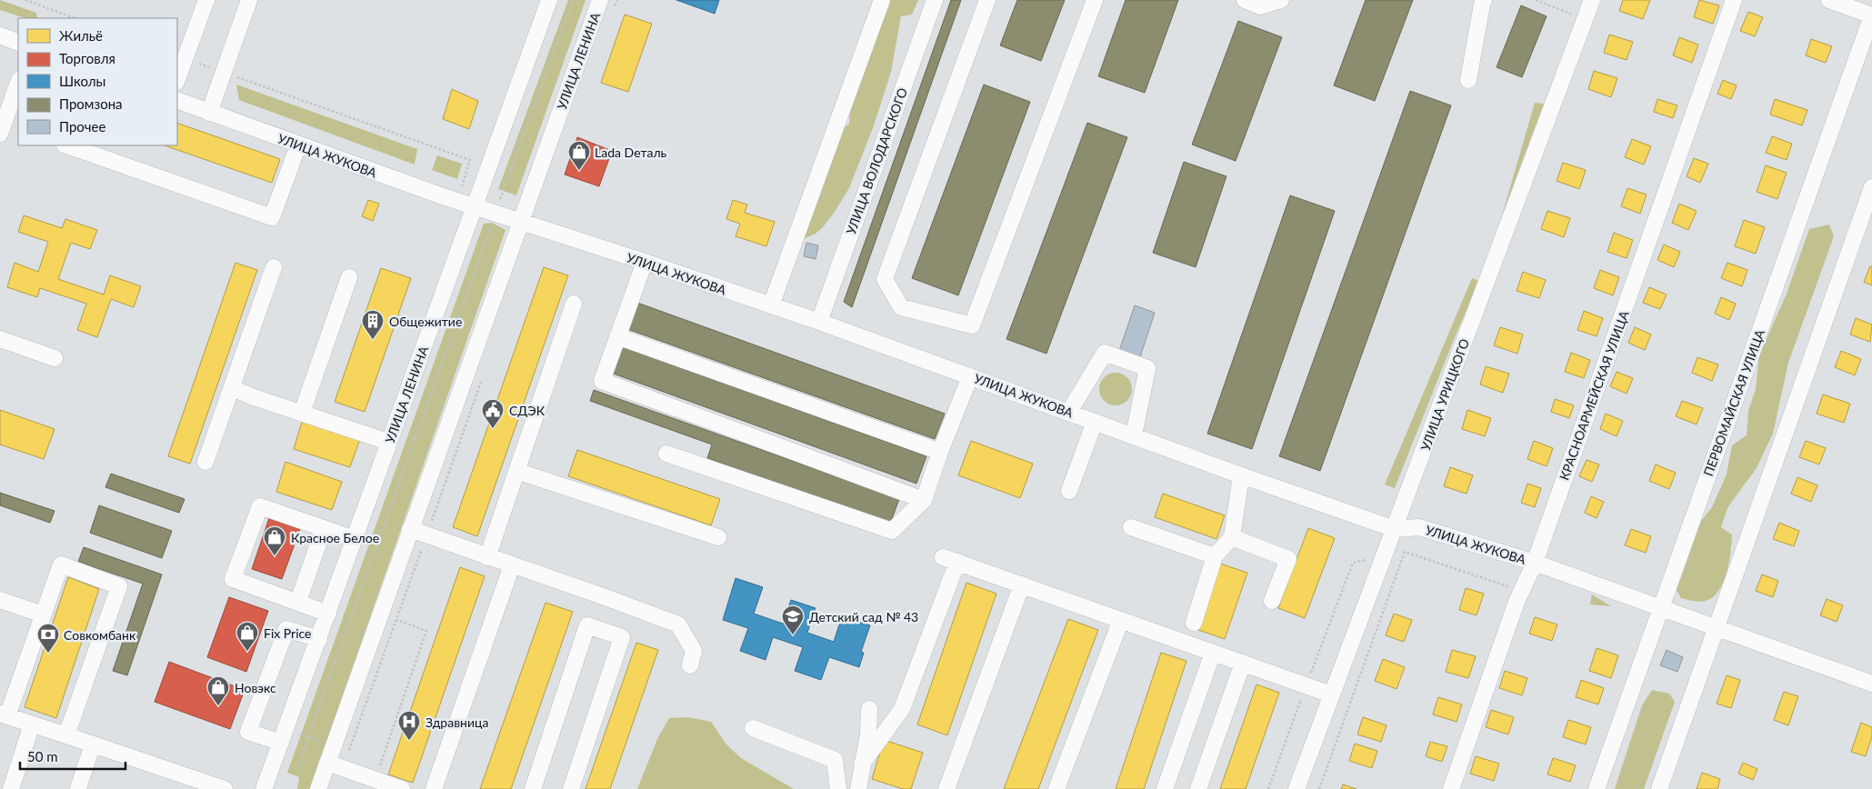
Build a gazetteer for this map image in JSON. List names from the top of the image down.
{
  "streets": {
    "street": [
      "УЛИЦА ЛЕНИНА",
      "УЛИЦА ЖУКОВА",
      "УЛИЦА ВОЛОДАРСКОГО",
      "УЛИЦА УРИЦКОГО",
      "КРАСНОАРМЕЙСКАЯ УЛИЦА",
      "ПЕРВОМАЙСКАЯ УЛИЦА"
    ]
  },
  "crossings": [
    ["УЛИЦА ЛЕНИНА", "УЛИЦА ЖУКОВА"],
    ["УЛИЦА ЖУКОВА", "УЛИЦА ВОЛОДАРСКОГО"],
    ["УЛИЦА ЖУКОВА", "УЛИЦА УРИЦКОГО"],
    ["УЛИЦА ЖУКОВА", "КРАСНОАРМЕЙСКАЯ УЛИЦА"],
    ["УЛИЦА ЖУКОВА", "ПЕРВОМАЙСКАЯ УЛИЦА"]
  ],
  "places": {
    "shop": [
      "Lada Dеталь",
      "Красное Белое",
      "Fix Price",
      "Новэкс"
    ],
    "building": ["Общежитие"],
    "public building": ["СДЭК"],
    "school or university": ["Детский сад № 43"],
    "bank": ["Совкомбанк"],
    "hospital": ["Здравница"]
  },
  "legend": [
    "Жильё",
    "Торговля",
    "Школы",
    "Промзона",
    "Прочее"
  ],
  "scale_bar": "50 m"
}
